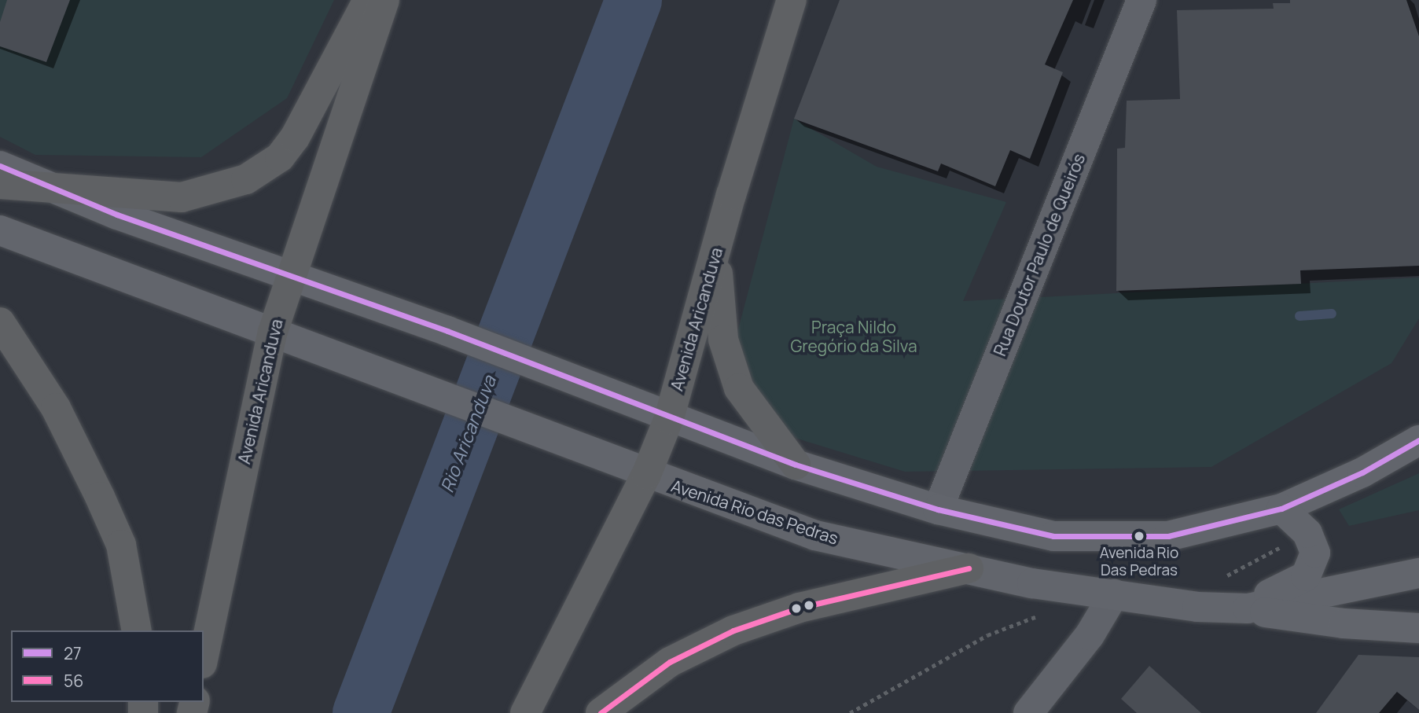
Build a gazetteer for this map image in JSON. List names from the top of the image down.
{
  "streets": {
    "highway": ["Avenida Aricanduva"],
    "main road": ["Avenida Rio das Pedras"],
    "street": ["Rua Doutor Paulo de Queirós"]
  },
  "crossings": [
    ["Avenida Aricanduva", "Avenida Rio das Pedras"]
  ],
  "water": ["Rio Aricanduva"],
  "parks": ["Praça Nildo Gregório da Silva"],
  "places": ["Avenida Rio Das Pedras"],
  "lines": ["transit line 27", "transit line 56"],
  "legend": ["27", "56"]
}
